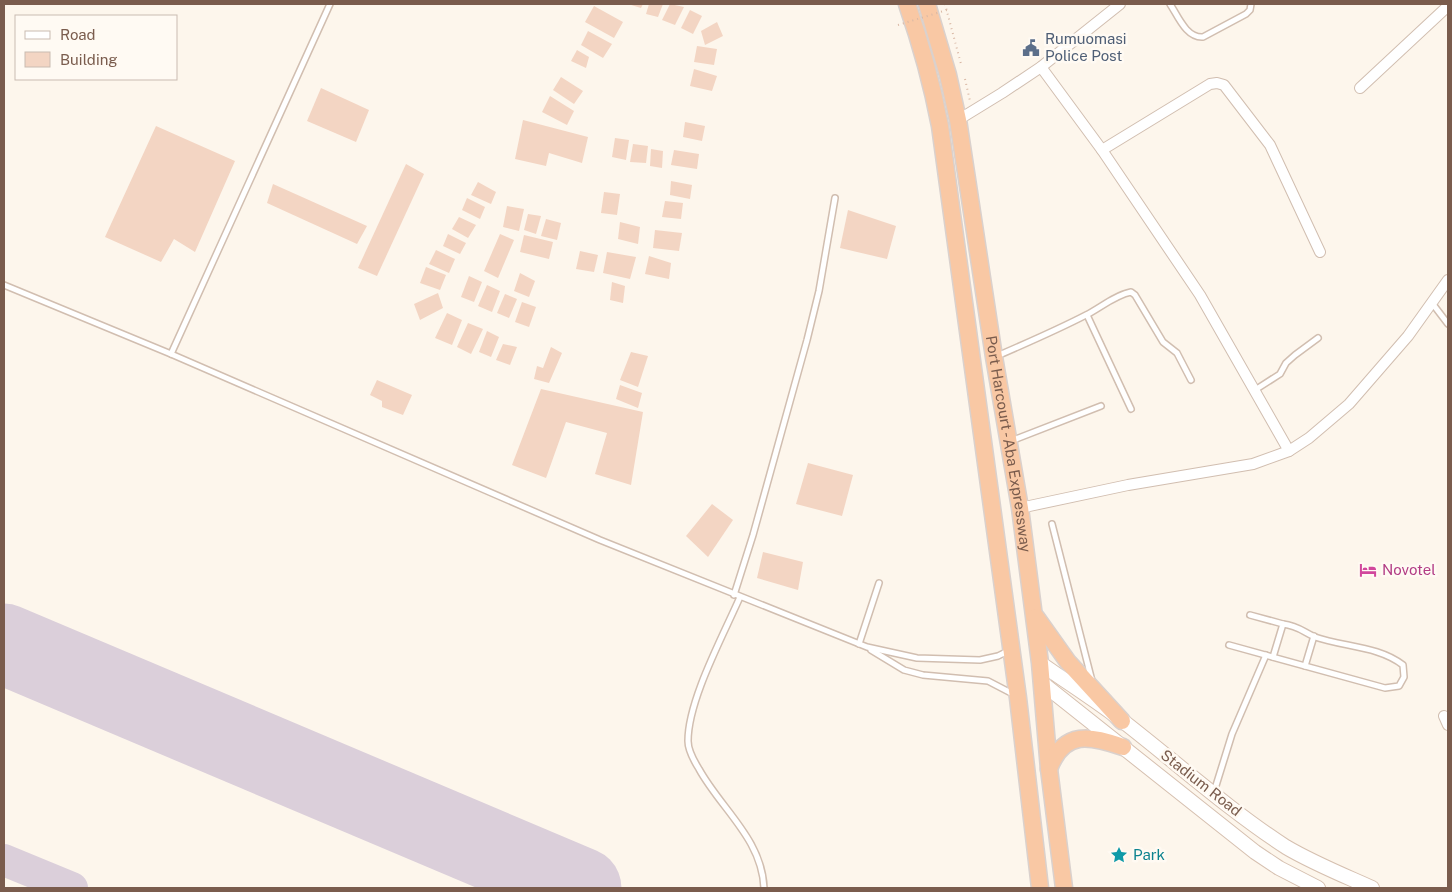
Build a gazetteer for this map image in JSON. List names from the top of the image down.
{
  "streets": {
    "highway": ["Port Harcourt - Aba Expressway"],
    "main road": ["Stadium Road"]
  },
  "crossings": [
    ["Port Harcourt - Aba Expressway", "Stadium Road"]
  ],
  "places": {
    "public building": ["Rumuomasi Police Post"],
    "hotel": ["Novotel"],
    "place": ["Park"]
  },
  "legend": ["Road", "Building"]
}
